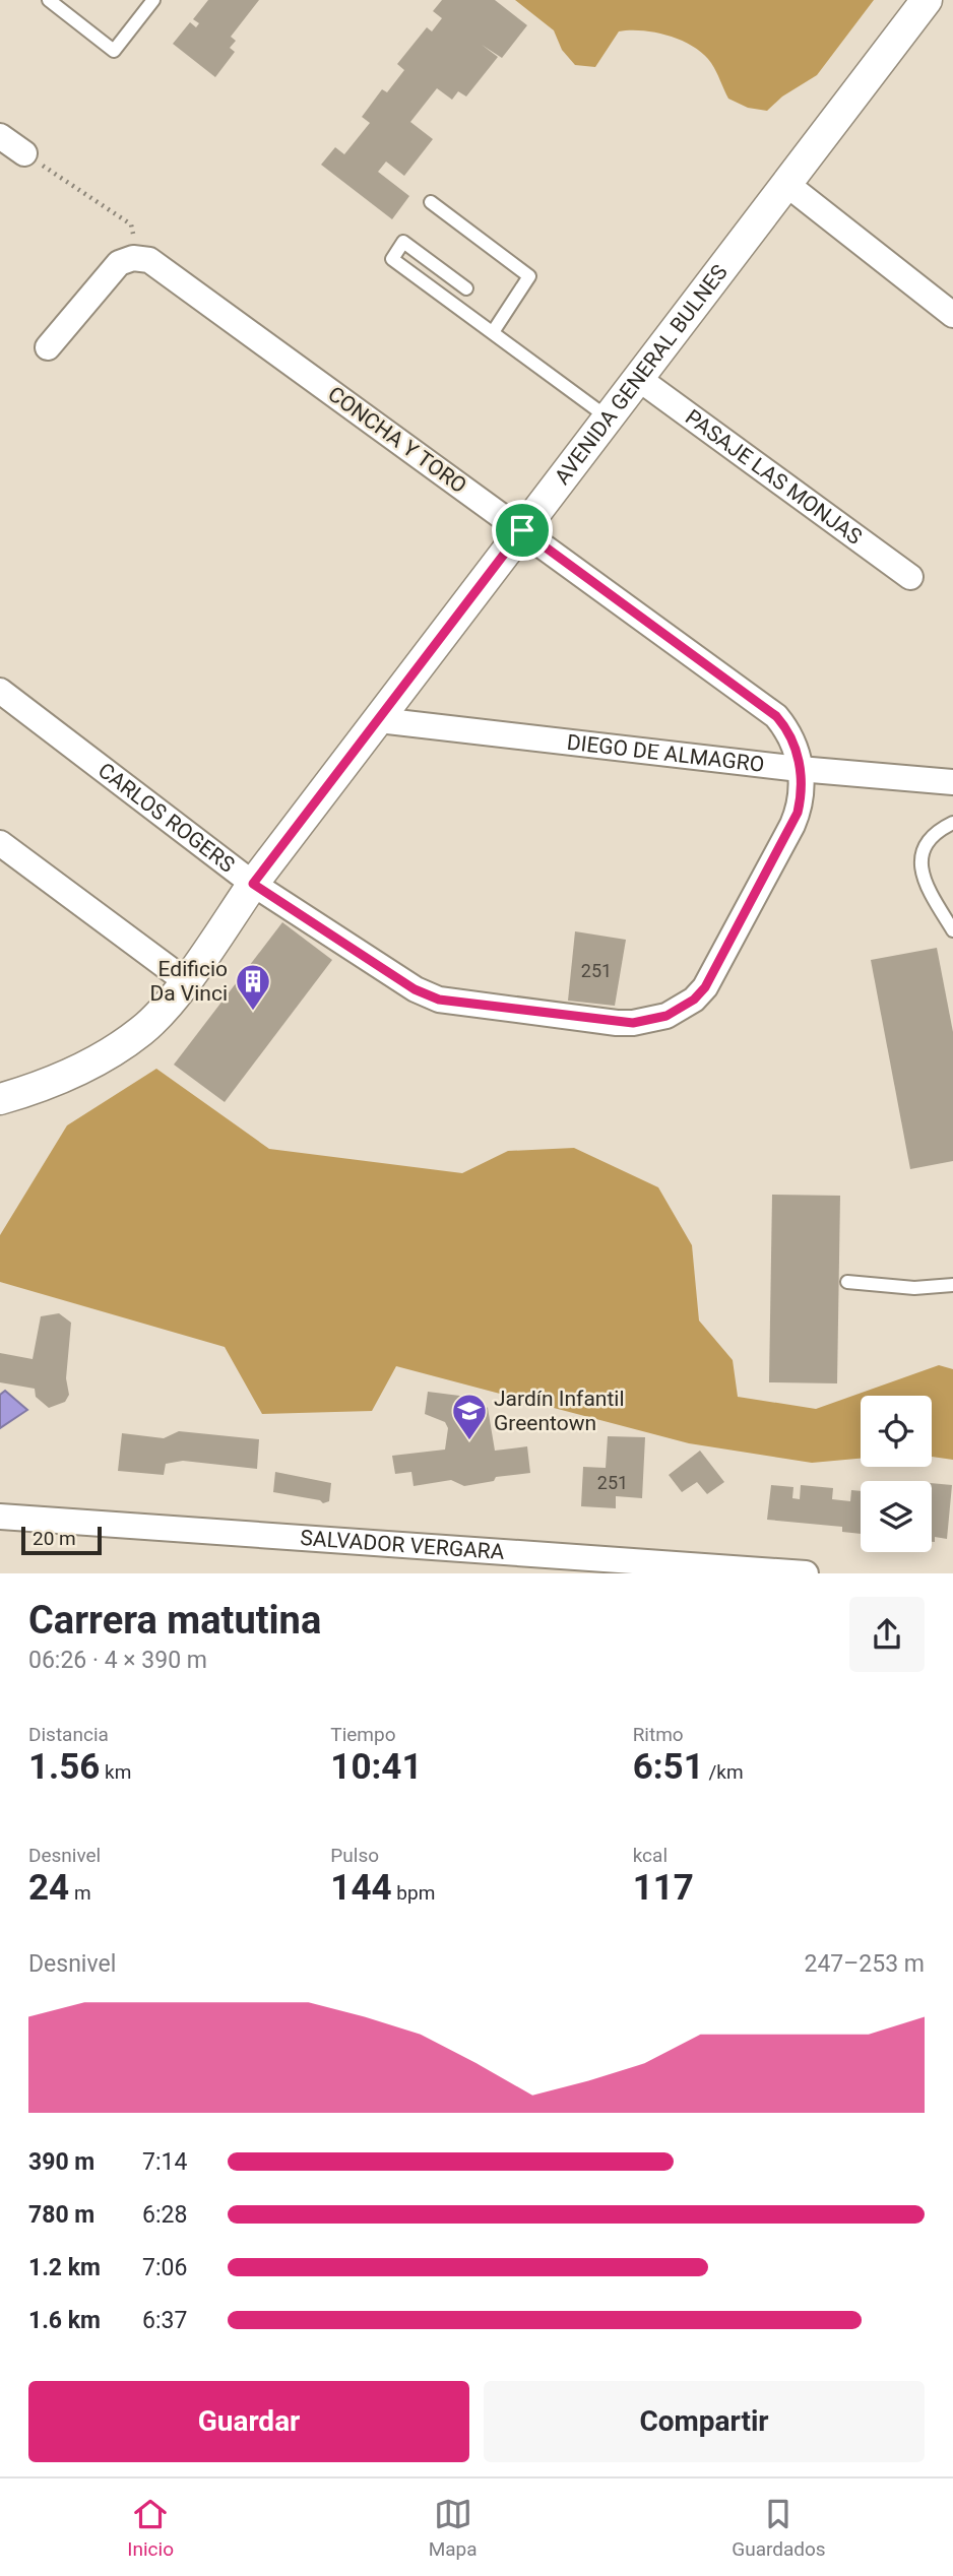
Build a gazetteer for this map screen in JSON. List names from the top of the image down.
{
  "streets": {
    "street": [
      "AVENIDA GENERAL BULNES",
      "CONCHA Y TORO",
      "PASAJE LAS MONJAS",
      "DIEGO DE ALMAGRO",
      "CARLOS ROGERS",
      "SALVADOR VERGARA"
    ]
  },
  "crossings": [
    ["AVENIDA GENERAL BULNES", "CONCHA Y TORO"],
    ["AVENIDA GENERAL BULNES", "PASAJE LAS MONJAS"],
    ["AVENIDA GENERAL BULNES", "DIEGO DE ALMAGRO"],
    ["AVENIDA GENERAL BULNES", "CARLOS ROGERS"],
    ["CONCHA Y TORO", "DIEGO DE ALMAGRO"],
    ["CONCHA Y TORO", "CARLOS ROGERS"],
    ["DIEGO DE ALMAGRO", "CARLOS ROGERS"]
  ],
  "places": {
    "building": ["Edificio Da Vinci"],
    "school or university": ["Jardín Infantil Greentown"]
  },
  "house_numbers": ["251", "251"],
  "scale_bar": "20 m",
  "page": {
    "scale": "20 m",
    "heading": ["Carrera matutina", "06:26 · 4 × 390 m"],
    "stats": [
      ["Distancia", "1.56 km"],
      ["Tiempo", "10:41"],
      ["Ritmo", "6:51 /km"],
      ["Desnivel", "24 m"],
      ["Pulso", "144 bpm"],
      ["kcal", "117"]
    ],
    "chart": ["Desnivel", "247–253 m"],
    "list": [
      {
        "name": "390 m",
        "note": "7:14"
      },
      {
        "name": "780 m",
        "note": "6:28"
      },
      {
        "name": "1.2 km",
        "note": "7:06"
      },
      {
        "name": "1.6 km",
        "note": "6:37"
      }
    ],
    "buttons": ["Guardar", "Compartir"],
    "tabs": ["Inicio", "Mapa", "Guardados"]
  }
}
